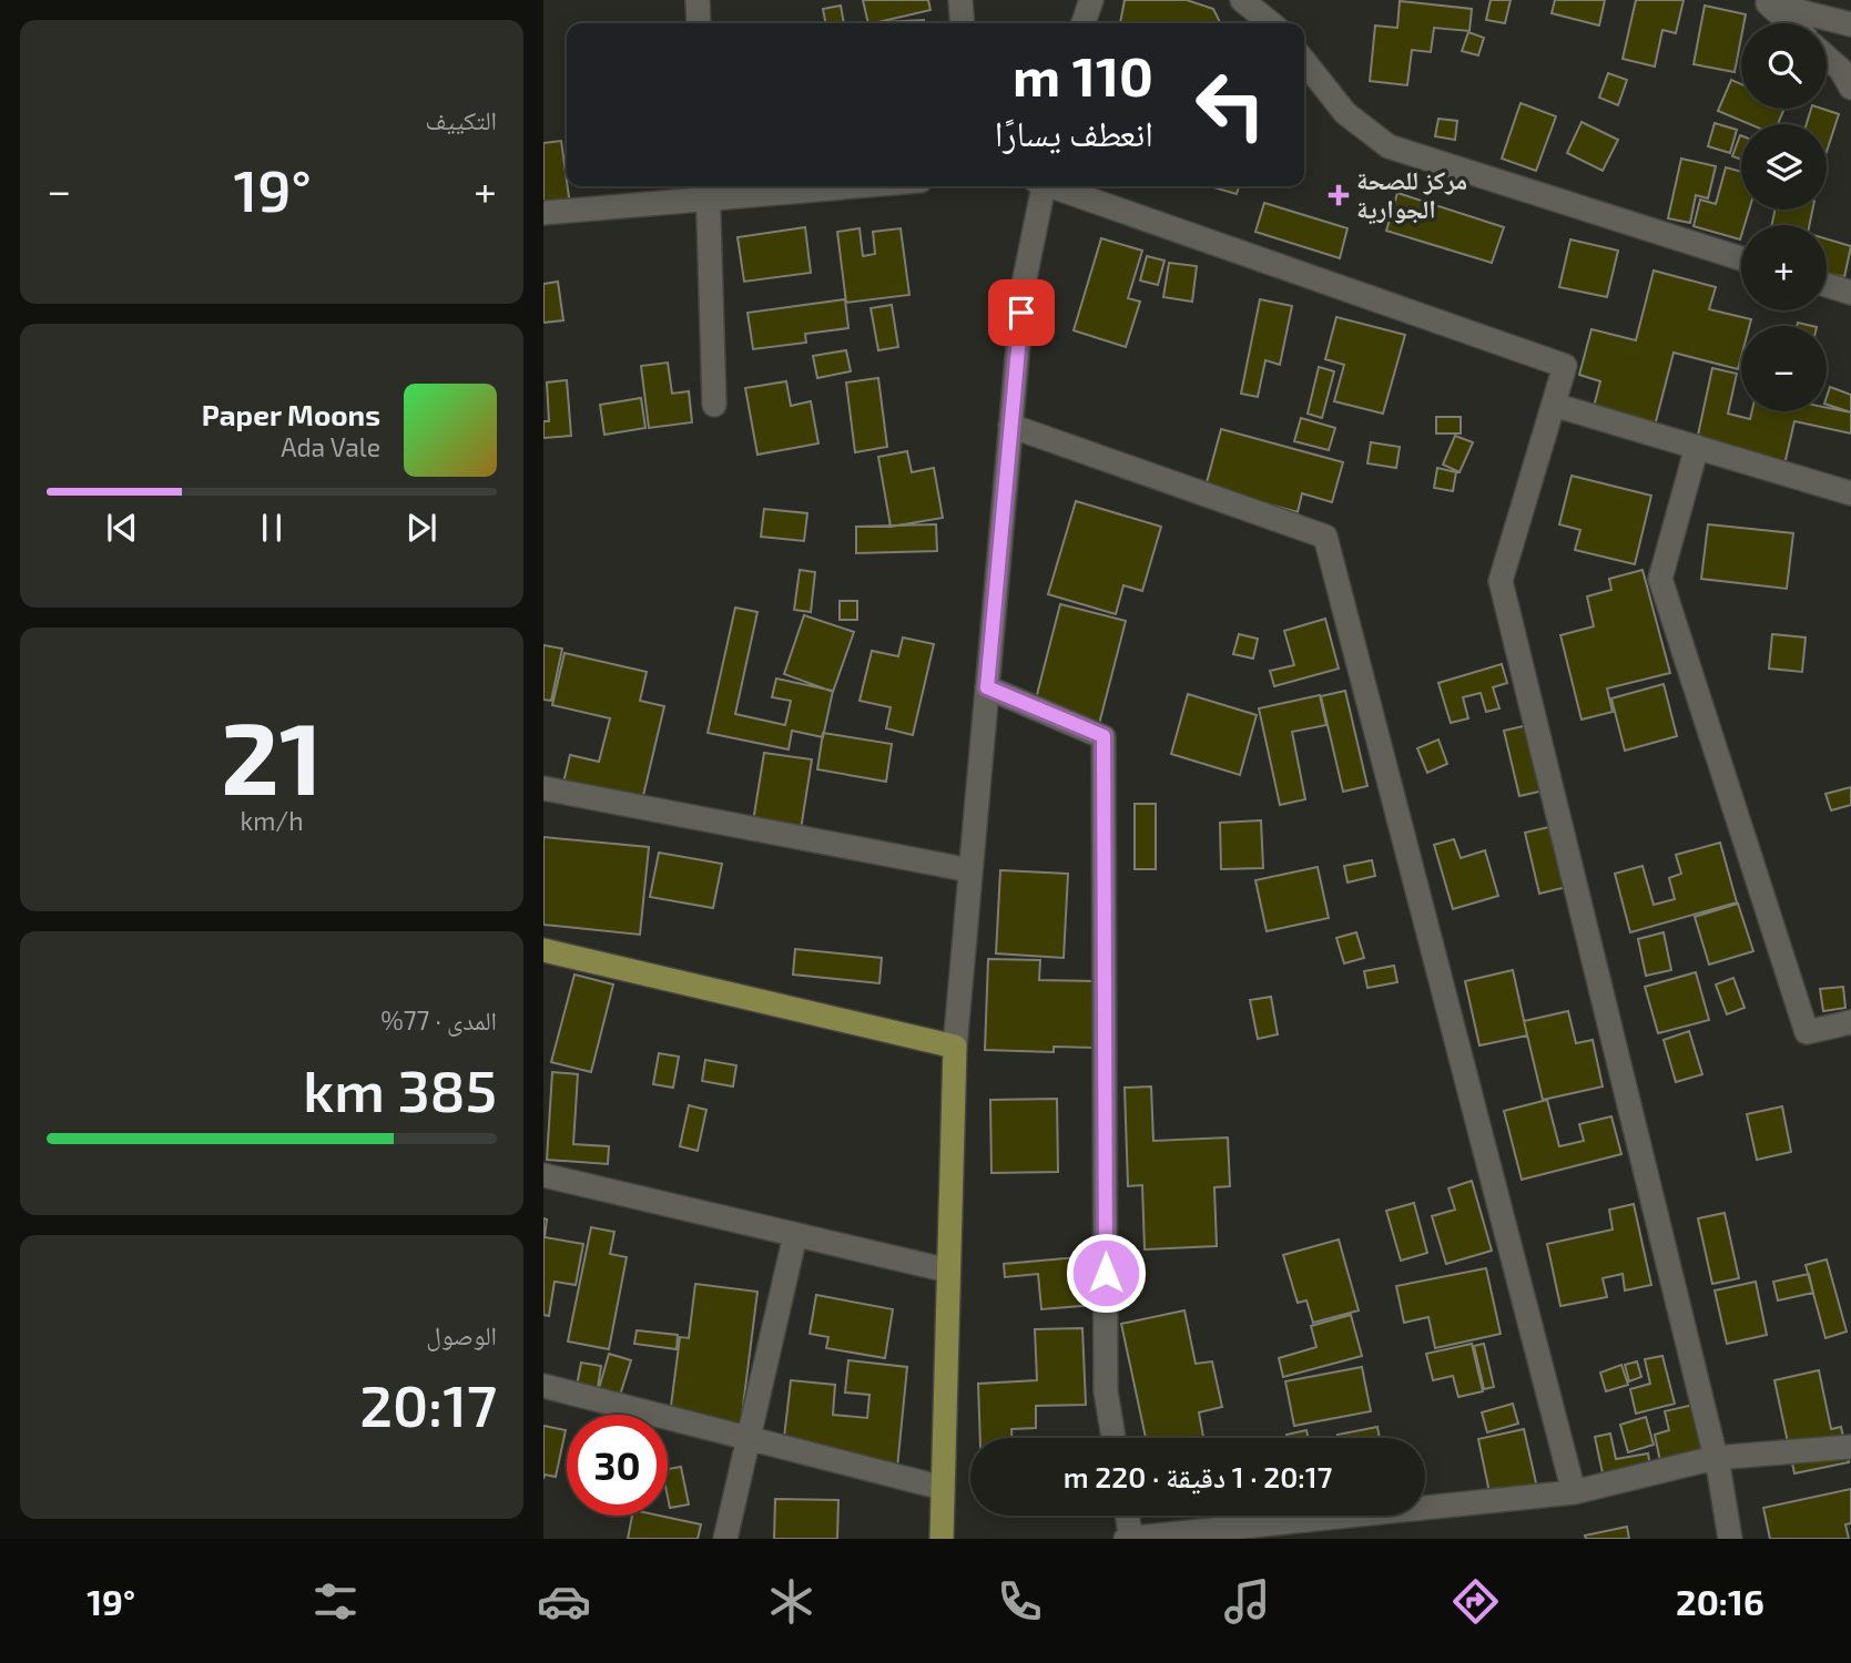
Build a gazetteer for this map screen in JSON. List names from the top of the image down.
{
  "places": {
    "health": ["مركز للصحة الجوارية"]
  },
  "page": {
    "tile": [
      "التكييف",
      ["21", "km/h"],
      ["المدى · 77%", "385 km"],
      ["الوصول", "20:17"]
    ],
    "map_buttons": ["+", "−"],
    "turn": ["110 m", "انعطف يسارًا"],
    "heat": ["−", "19°", "+"],
    "song": ["Paper Moons", "Ada Vale"],
    "limit": "30",
    "trip": "20:17 · 1 دقيقة · 220 m",
    "tabs": ["20:16", "19°"]
  }
}
